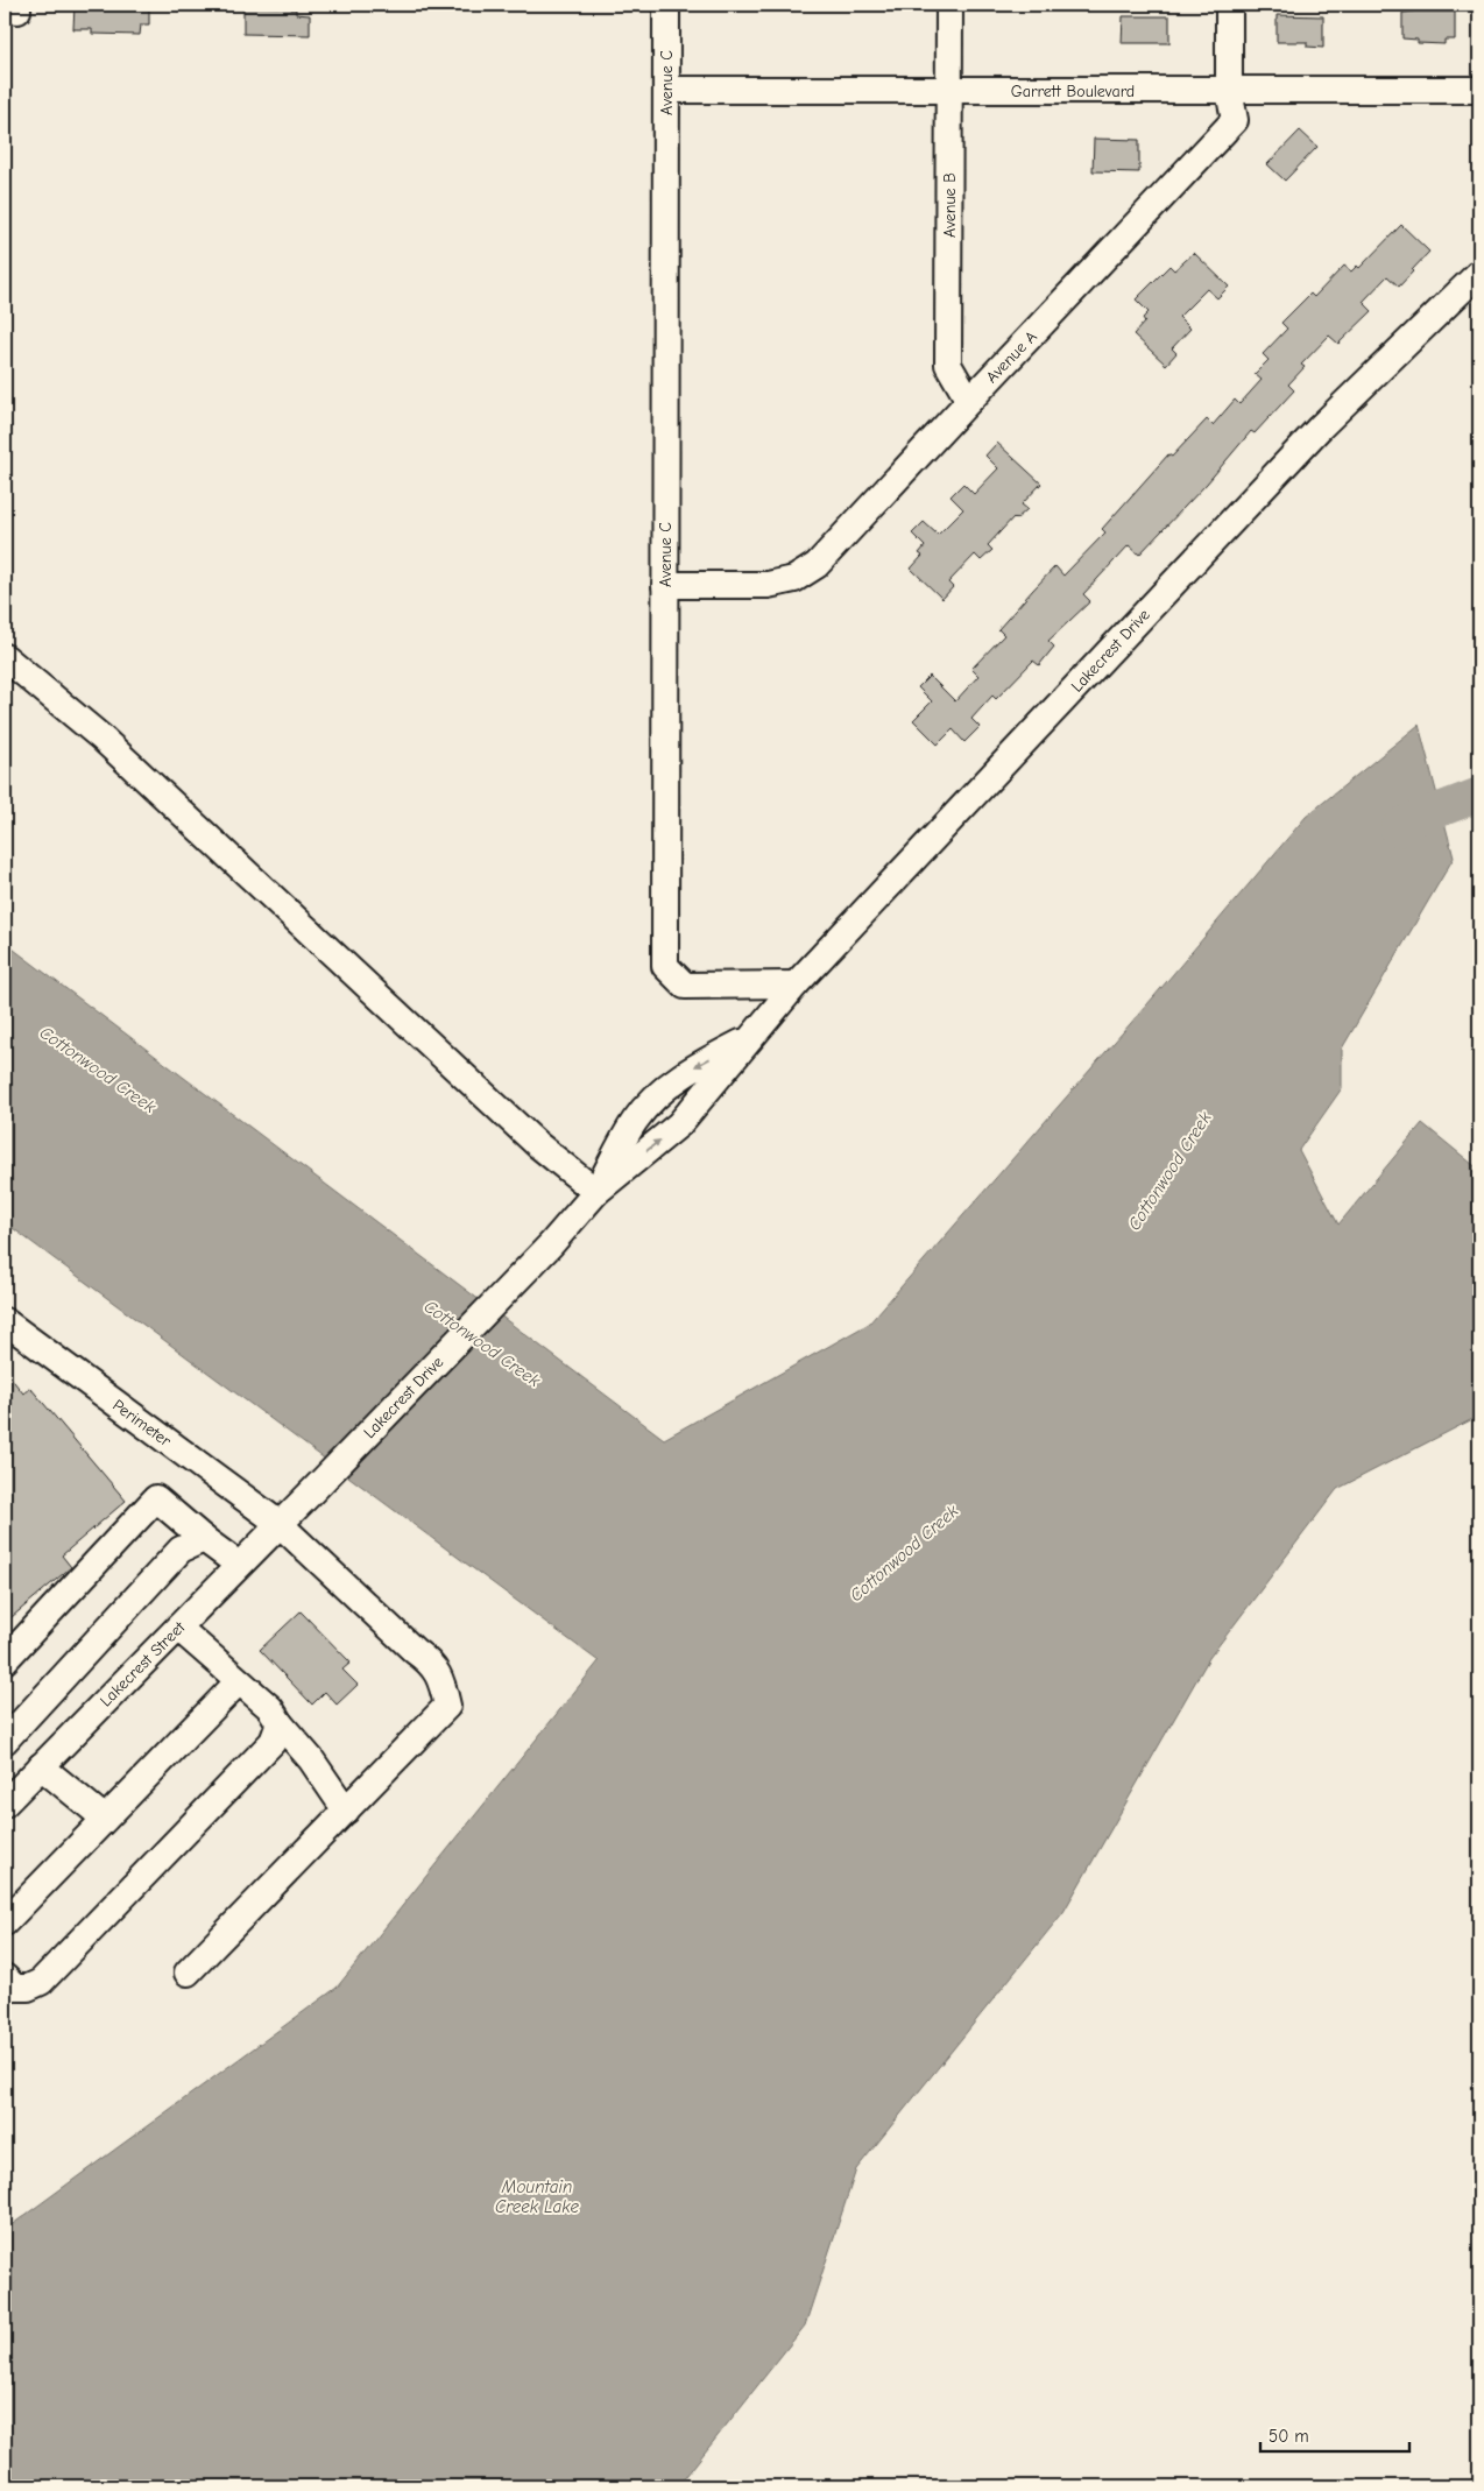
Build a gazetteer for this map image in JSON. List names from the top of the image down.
{
  "streets": {
    "street": [
      "Avenue C",
      "Garrett Boulevard",
      "Avenue B",
      "Avenue A",
      "Lakecrest Drive",
      "Perimeter",
      "Lakecrest Street"
    ]
  },
  "crossings": [
    ["Avenue C", "Garrett Boulevard"],
    ["Avenue C", "Avenue A"],
    ["Avenue C", "Lakecrest Drive"],
    ["Garrett Boulevard", "Avenue B"],
    ["Garrett Boulevard", "Avenue A"],
    ["Avenue B", "Avenue A"],
    ["Lakecrest Drive", "Perimeter"],
    ["Lakecrest Drive", "Lakecrest Street"],
    ["Perimeter", "Lakecrest Street"]
  ],
  "water": ["Cottonwood Creek", "Mountain Creek Lake"],
  "scale_bar": "50 m"
}
